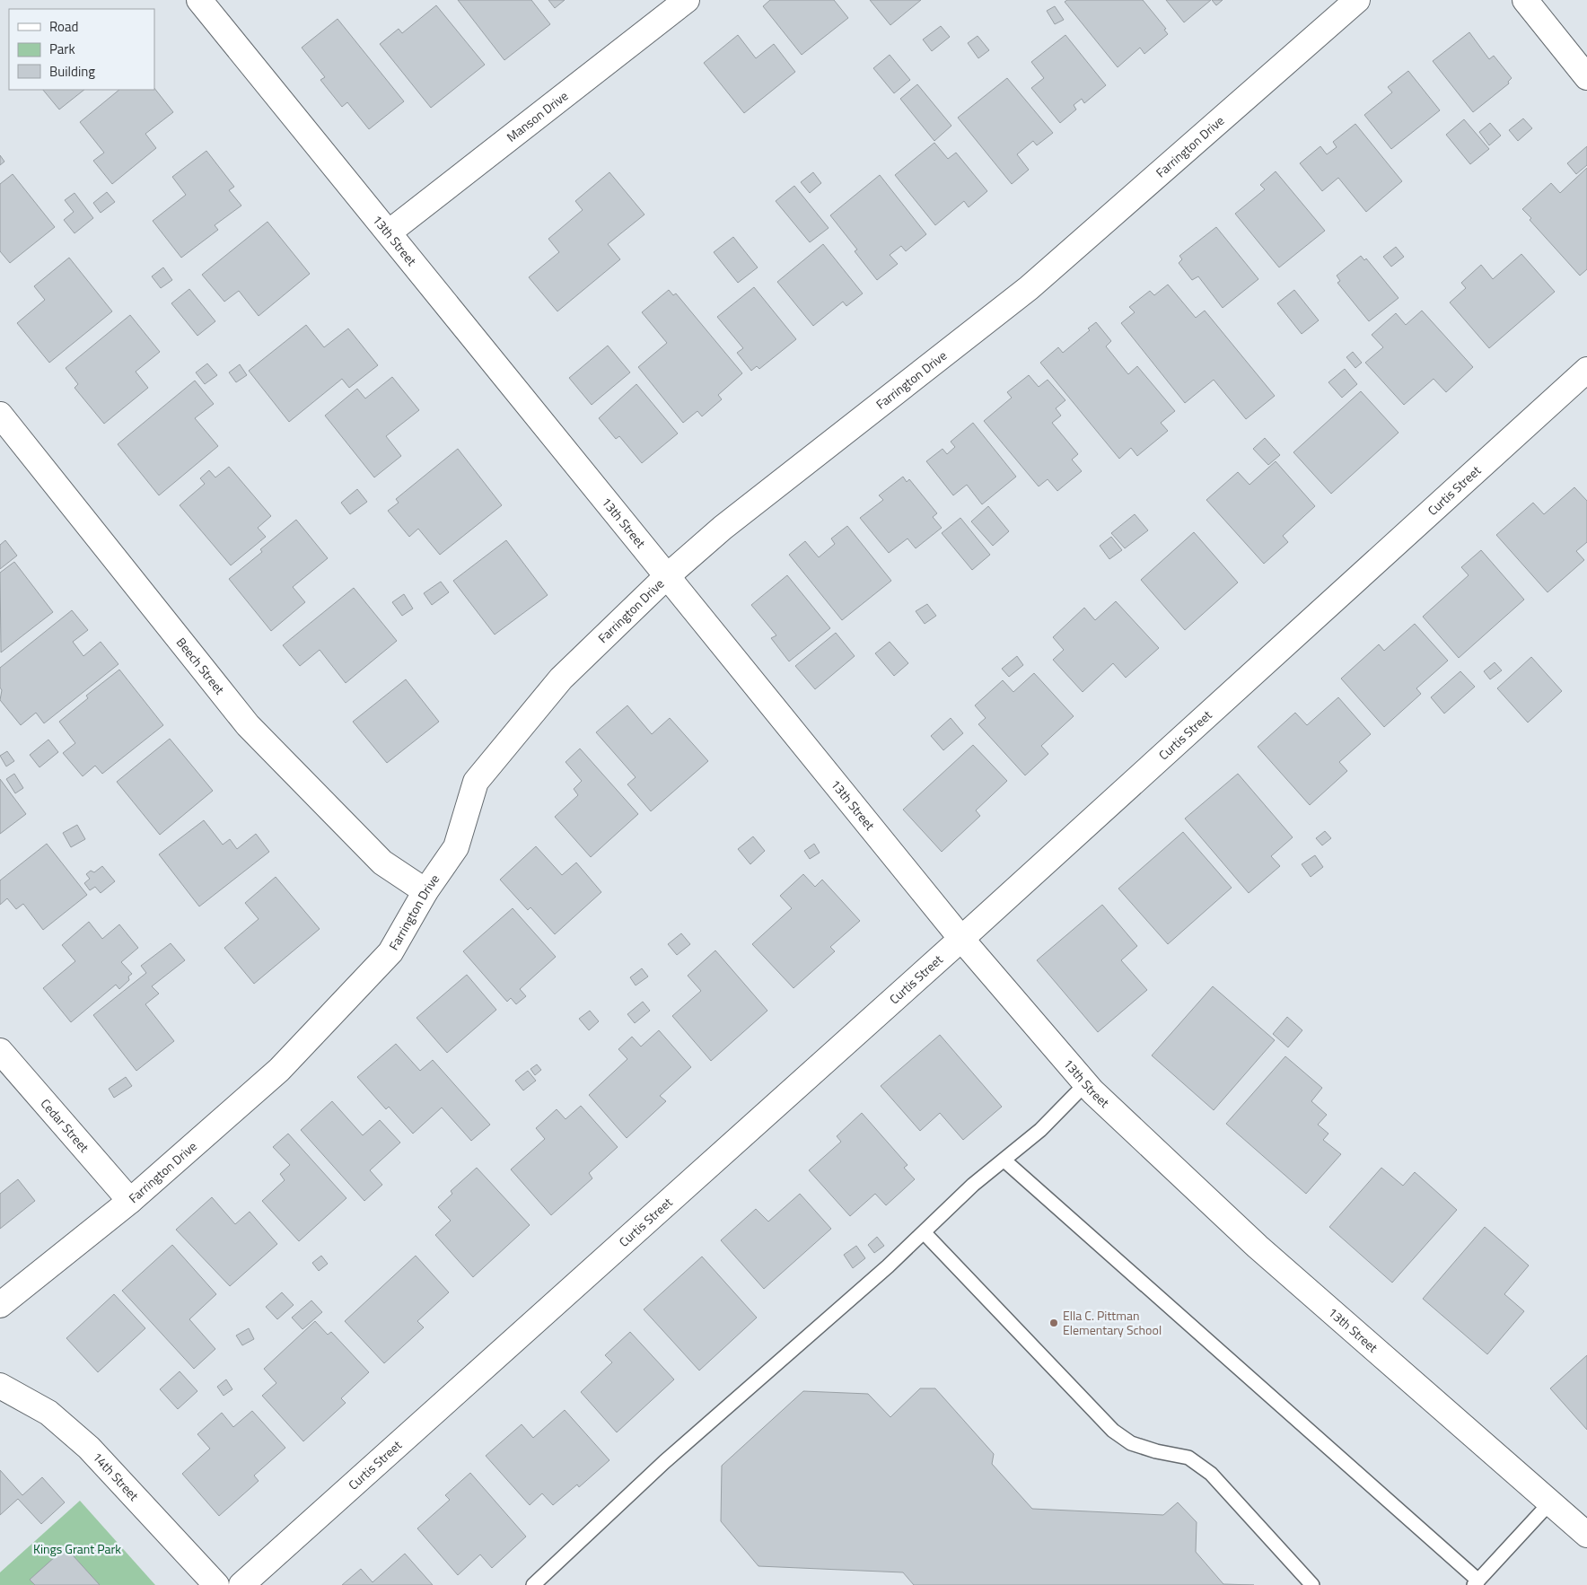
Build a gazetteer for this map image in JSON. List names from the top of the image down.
{
  "streets": {
    "street": [
      "Manson Drive",
      "Farrington Drive",
      "13th Street",
      "Curtis Street",
      "Beech Street",
      "Cedar Street",
      "14th Street"
    ]
  },
  "crossings": [
    ["Manson Drive", "13th Street"],
    ["Farrington Drive", "13th Street"],
    ["Farrington Drive", "Beech Street"],
    ["Farrington Drive", "Cedar Street"],
    ["13th Street", "Curtis Street"]
  ],
  "parks": ["Kings Grant Park"],
  "places": ["Ella C. Pittman Elementary School"],
  "legend": ["Road", "Park", "Building"]
}
